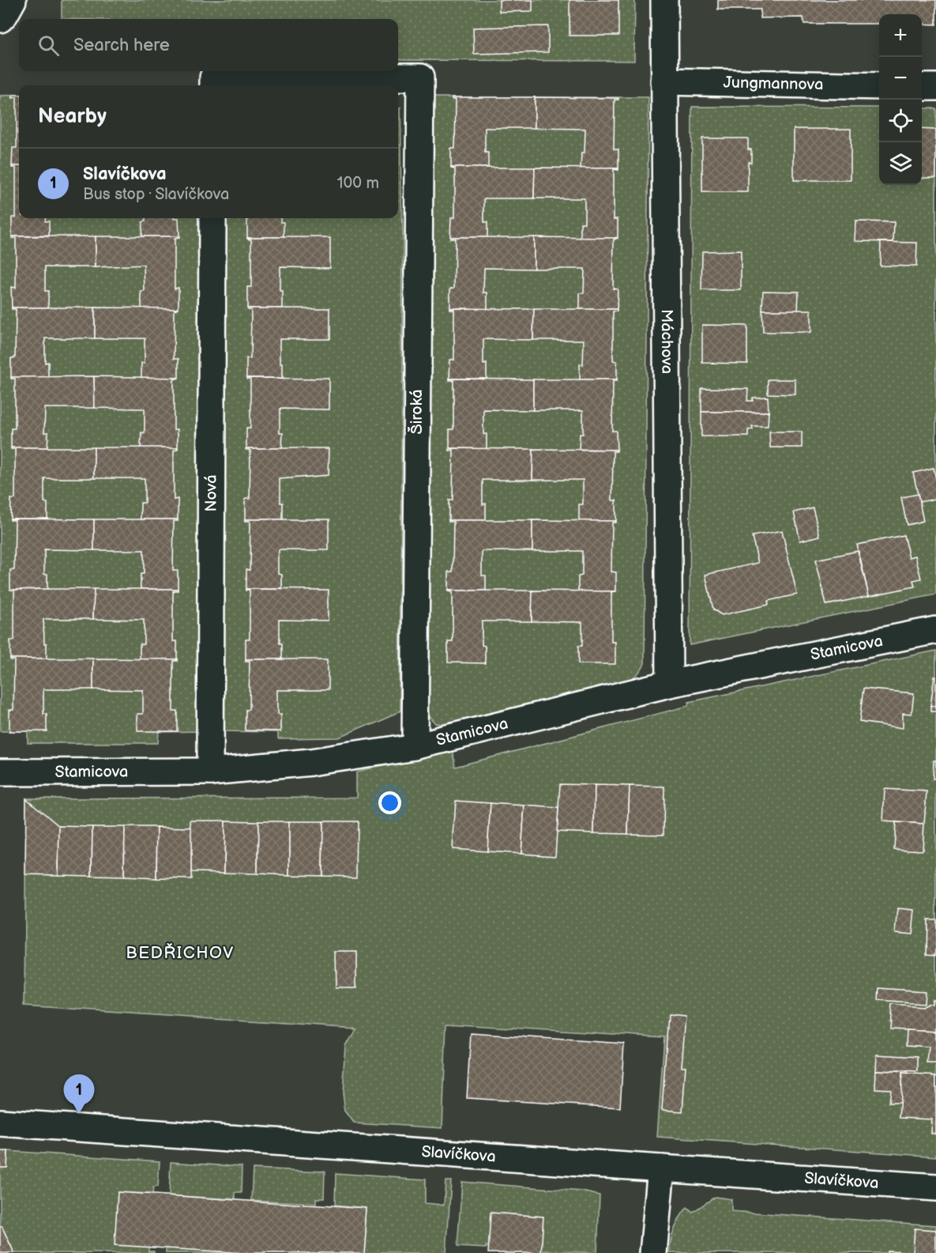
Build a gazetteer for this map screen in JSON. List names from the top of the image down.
{
  "streets": {
    "street": [
      "Jungmannova",
      "Máchova",
      "Široká",
      "Nová",
      "Stamicova",
      "Slavíčkova"
    ]
  },
  "crossings": [
    ["Jungmannova", "Máchova"],
    ["Máchova", "Stamicova"],
    ["Široká", "Stamicova"],
    ["Nová", "Stamicova"]
  ],
  "districts": ["BEDŘICHOV"],
  "page": {
    "map_buttons": ["+", "−"],
    "search": "Search here",
    "heading": "Nearby",
    "list": [
      {
        "mark": "1",
        "name": "Slavíčkova",
        "note": "Bus stop · Slavíčkova",
        "value": "100 m"
      }
    ],
    "pins": "1"
  }
}
